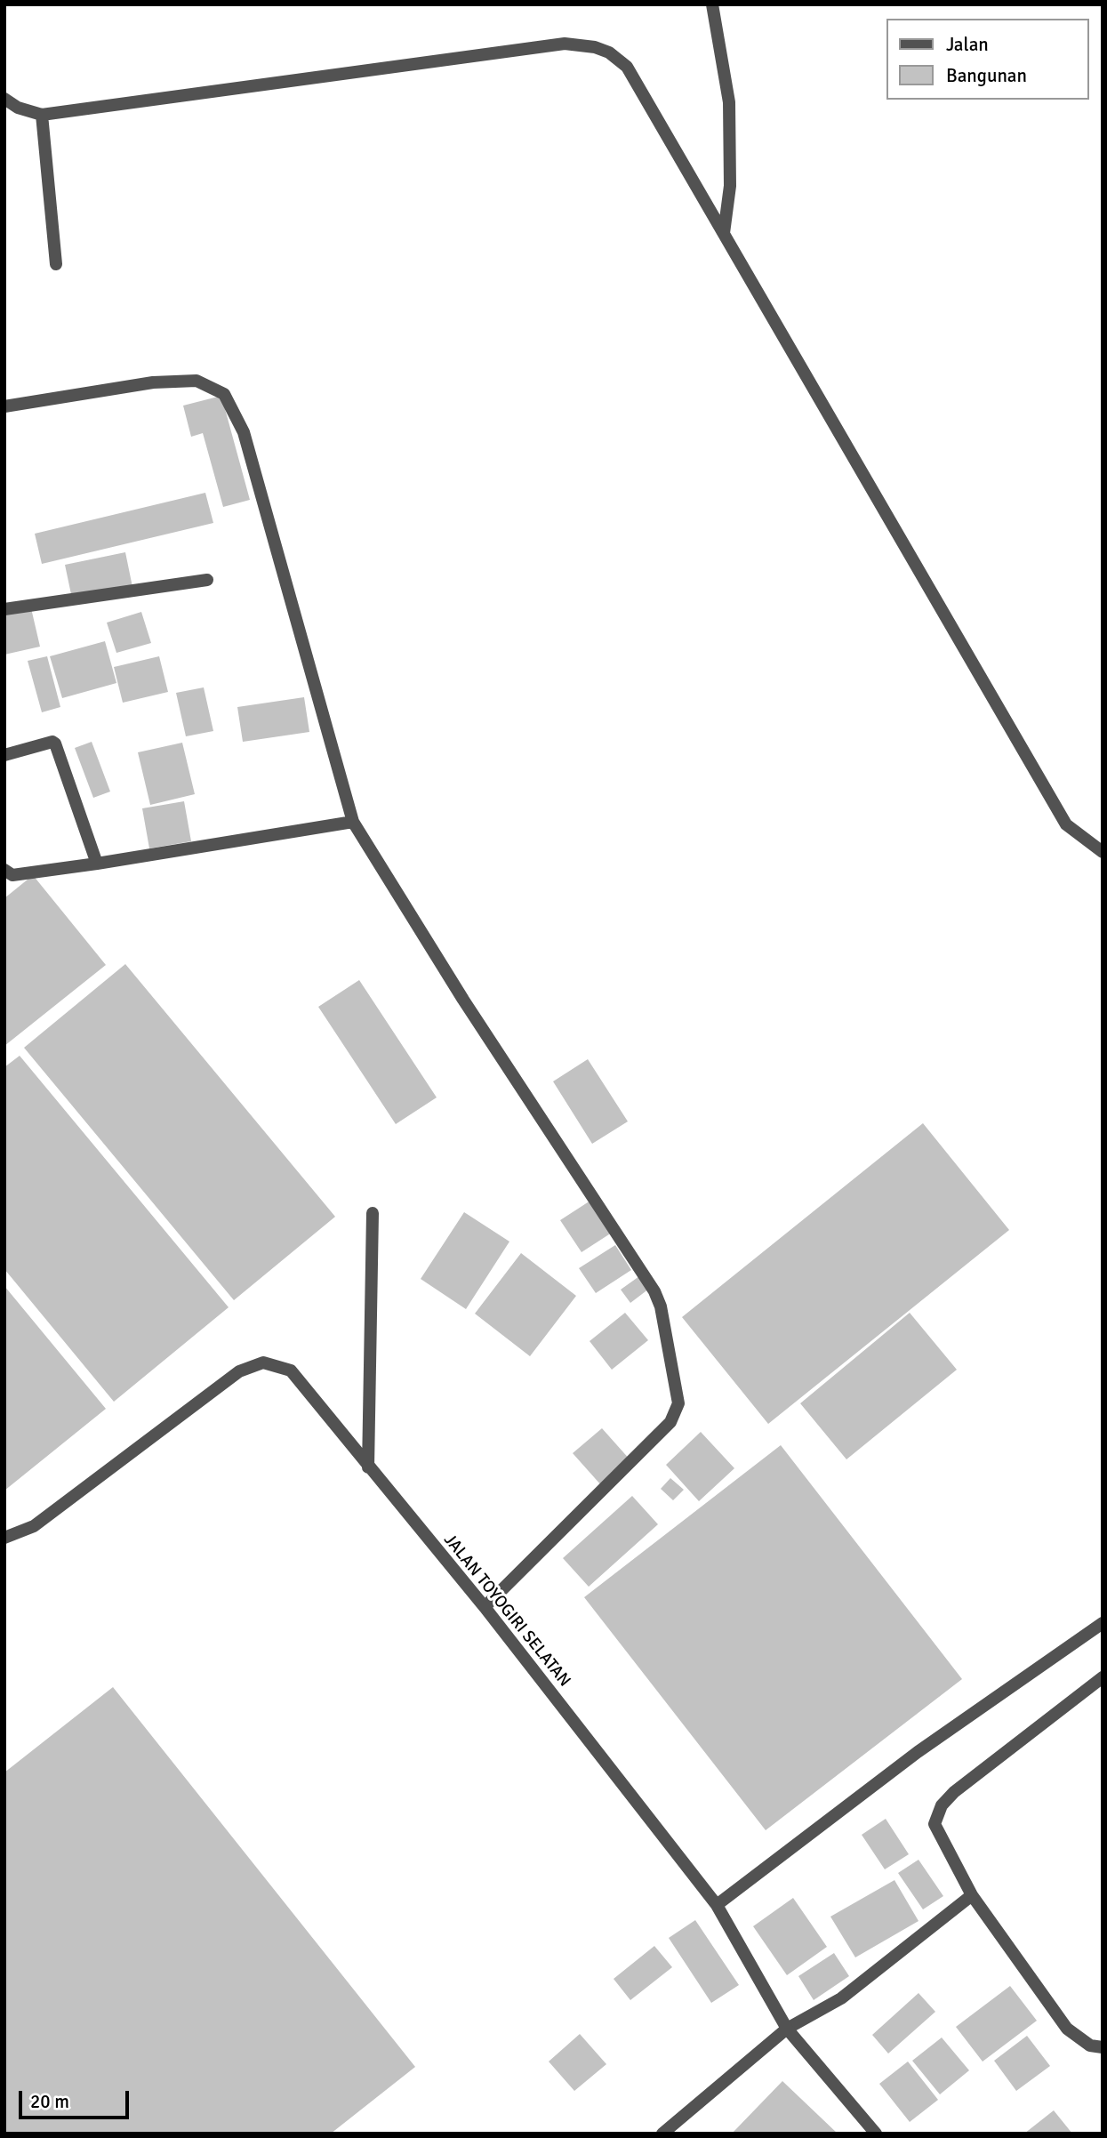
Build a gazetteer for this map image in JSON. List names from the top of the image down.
{
  "streets": {
    "street": ["JALAN TOYOGIRI SELATAN"]
  },
  "legend": ["Jalan", "Bangunan"],
  "scale_bar": "20 m"
}
